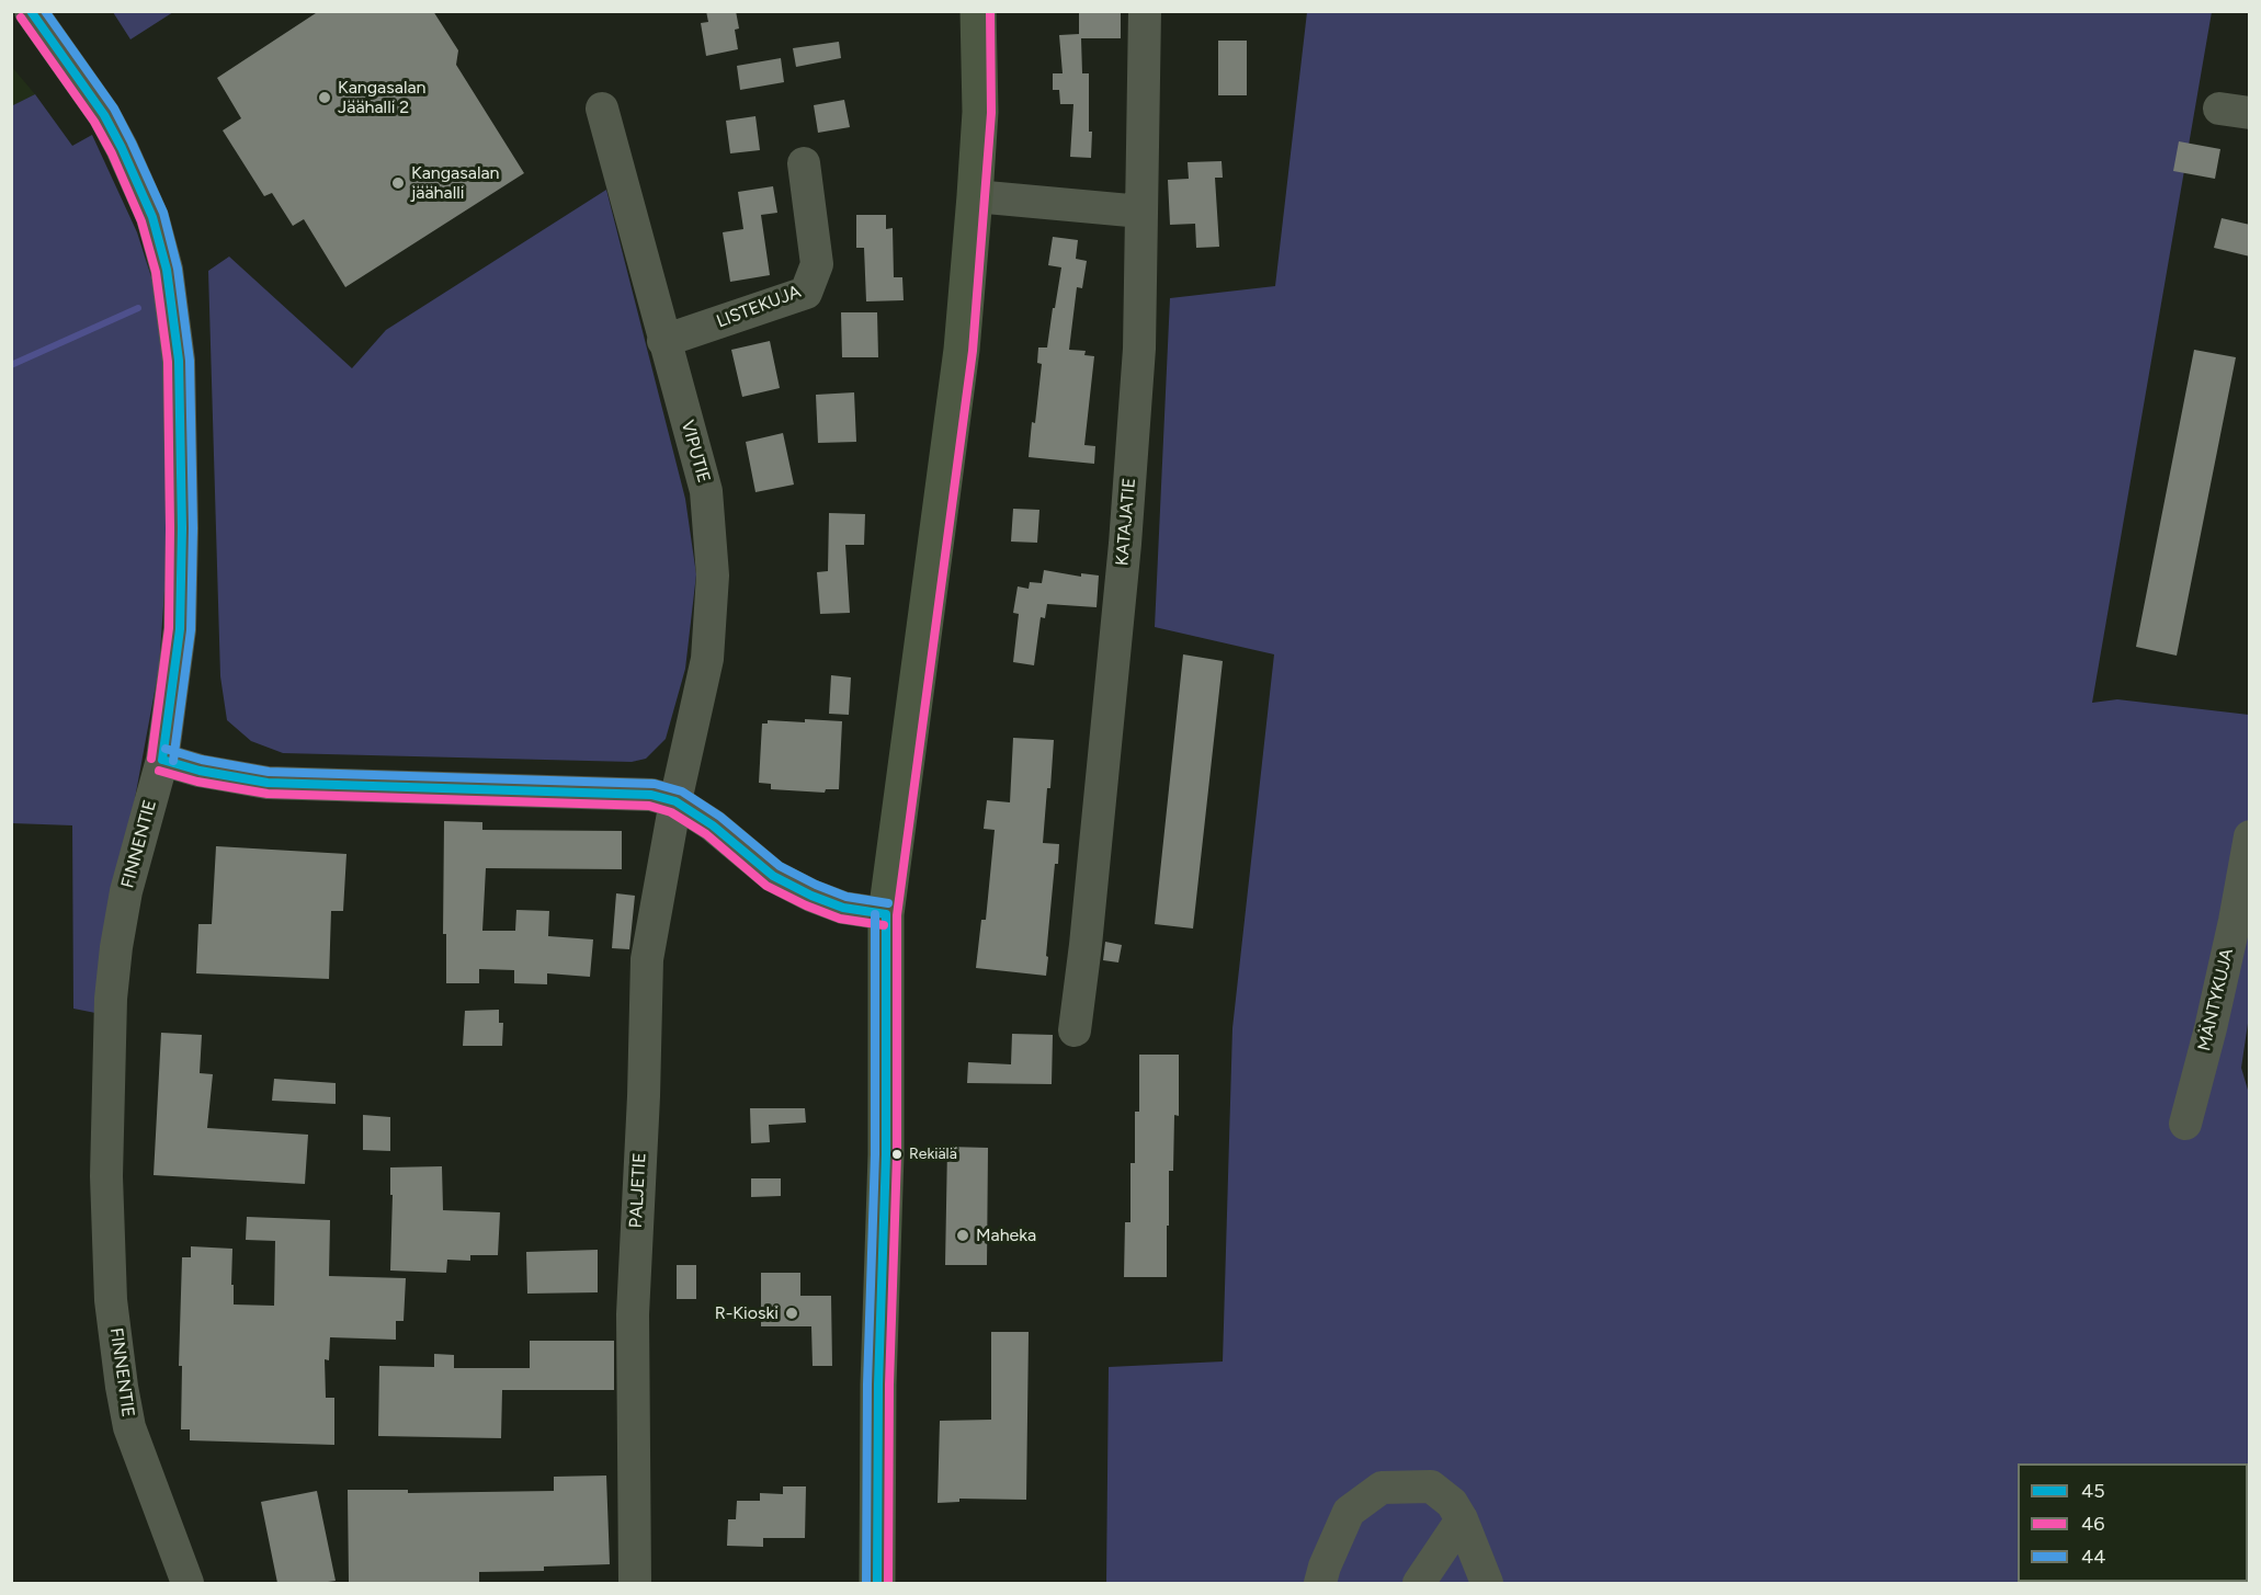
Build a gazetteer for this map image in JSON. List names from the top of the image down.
{
  "streets": {
    "street": [
      "LISTEKUJA",
      "VIPUTIE",
      "KATAJATIE",
      "FINNENTIE",
      "MÄNTYKUJA",
      "PALJETIE"
    ]
  },
  "crossings": [
    ["LISTEKUJA", "VIPUTIE"],
    ["VIPUTIE", "PALJETIE"]
  ],
  "places": [
    "Kangasalan Jäähalli 2",
    "Kangasalan jäähalli",
    "Rekiälä",
    "Maheka",
    "R-Kioski"
  ],
  "lines": ["transit line 45", "transit line 46", "transit line 44"],
  "legend": ["45", "46", "44"]
}
